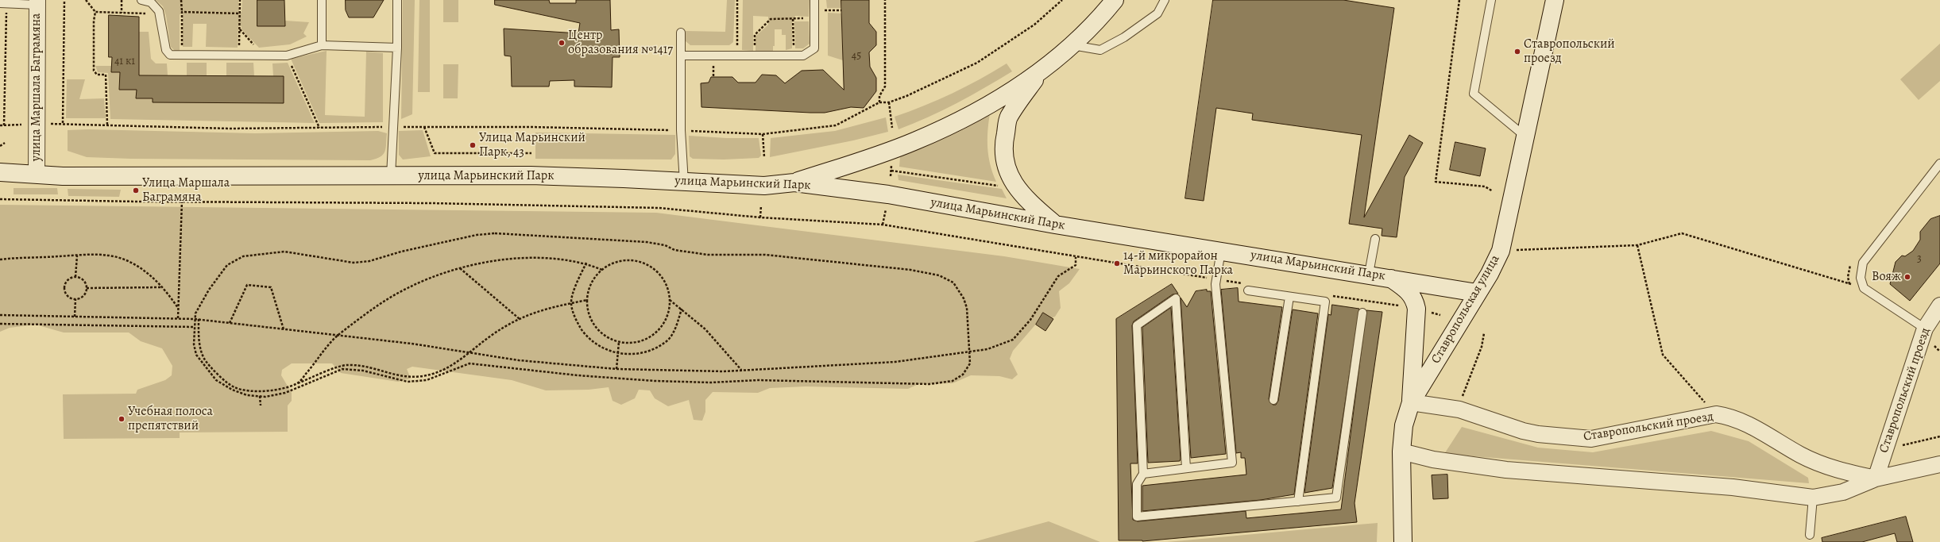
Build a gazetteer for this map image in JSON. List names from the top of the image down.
{
  "streets": {
    "street": [
      "улица Маршала Баграмяна",
      "улица Марьинский Парк",
      "Ставропольская улица",
      "Ставропольский проезд"
    ]
  },
  "crossings": [
    ["улица Маршала Баграмяна", "улица Марьинский Парк"],
    ["улица Марьинский Парк", "Ставропольская улица"],
    ["Ставропольская улица", "Ставропольский проезд"]
  ],
  "places": [
    "Центр образования №1417",
    "Ставропольский проезд",
    "Улица Марьинский Парк, 43",
    "Улица Маршала Баграмяна",
    "14-й микрорайон Марьинского Парка",
    "Вояж",
    "Учебная полоса препятствий"
  ],
  "house_numbers": ["45", "41 к1", "3"]
}
